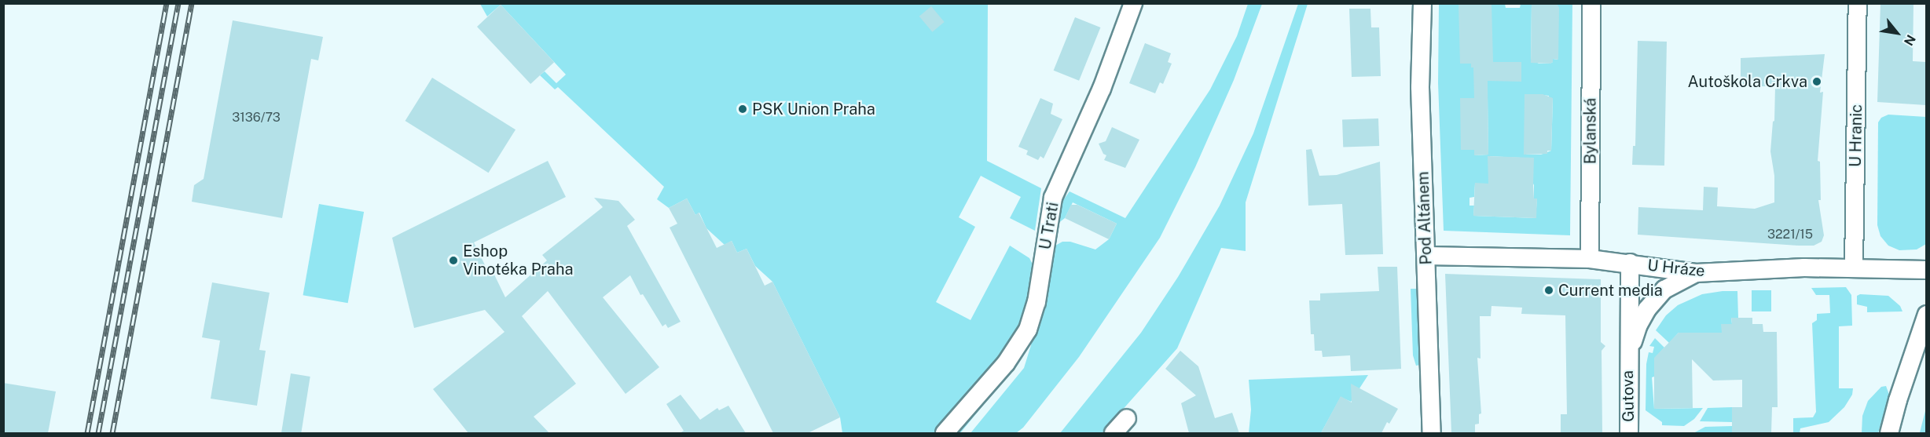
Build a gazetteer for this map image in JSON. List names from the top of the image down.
{
  "streets": {
    "street": [
      "Bylanská",
      "U Hranic",
      "Pod Altánem",
      "U Trati",
      "U Hráze",
      "Gutova"
    ]
  },
  "crossings": [
    ["Bylanská", "U Hráze"],
    ["U Hranic", "U Hráze"],
    ["Pod Altánem", "U Hráze"],
    ["U Hráze", "Gutova"]
  ],
  "places": [
    "Autoškola Crkva",
    "PSK Union Praha",
    "Eshop Vinotéka Praha",
    "Current media"
  ],
  "house_numbers": ["3136/73", "3221/15"],
  "north": "bottom right"
}
